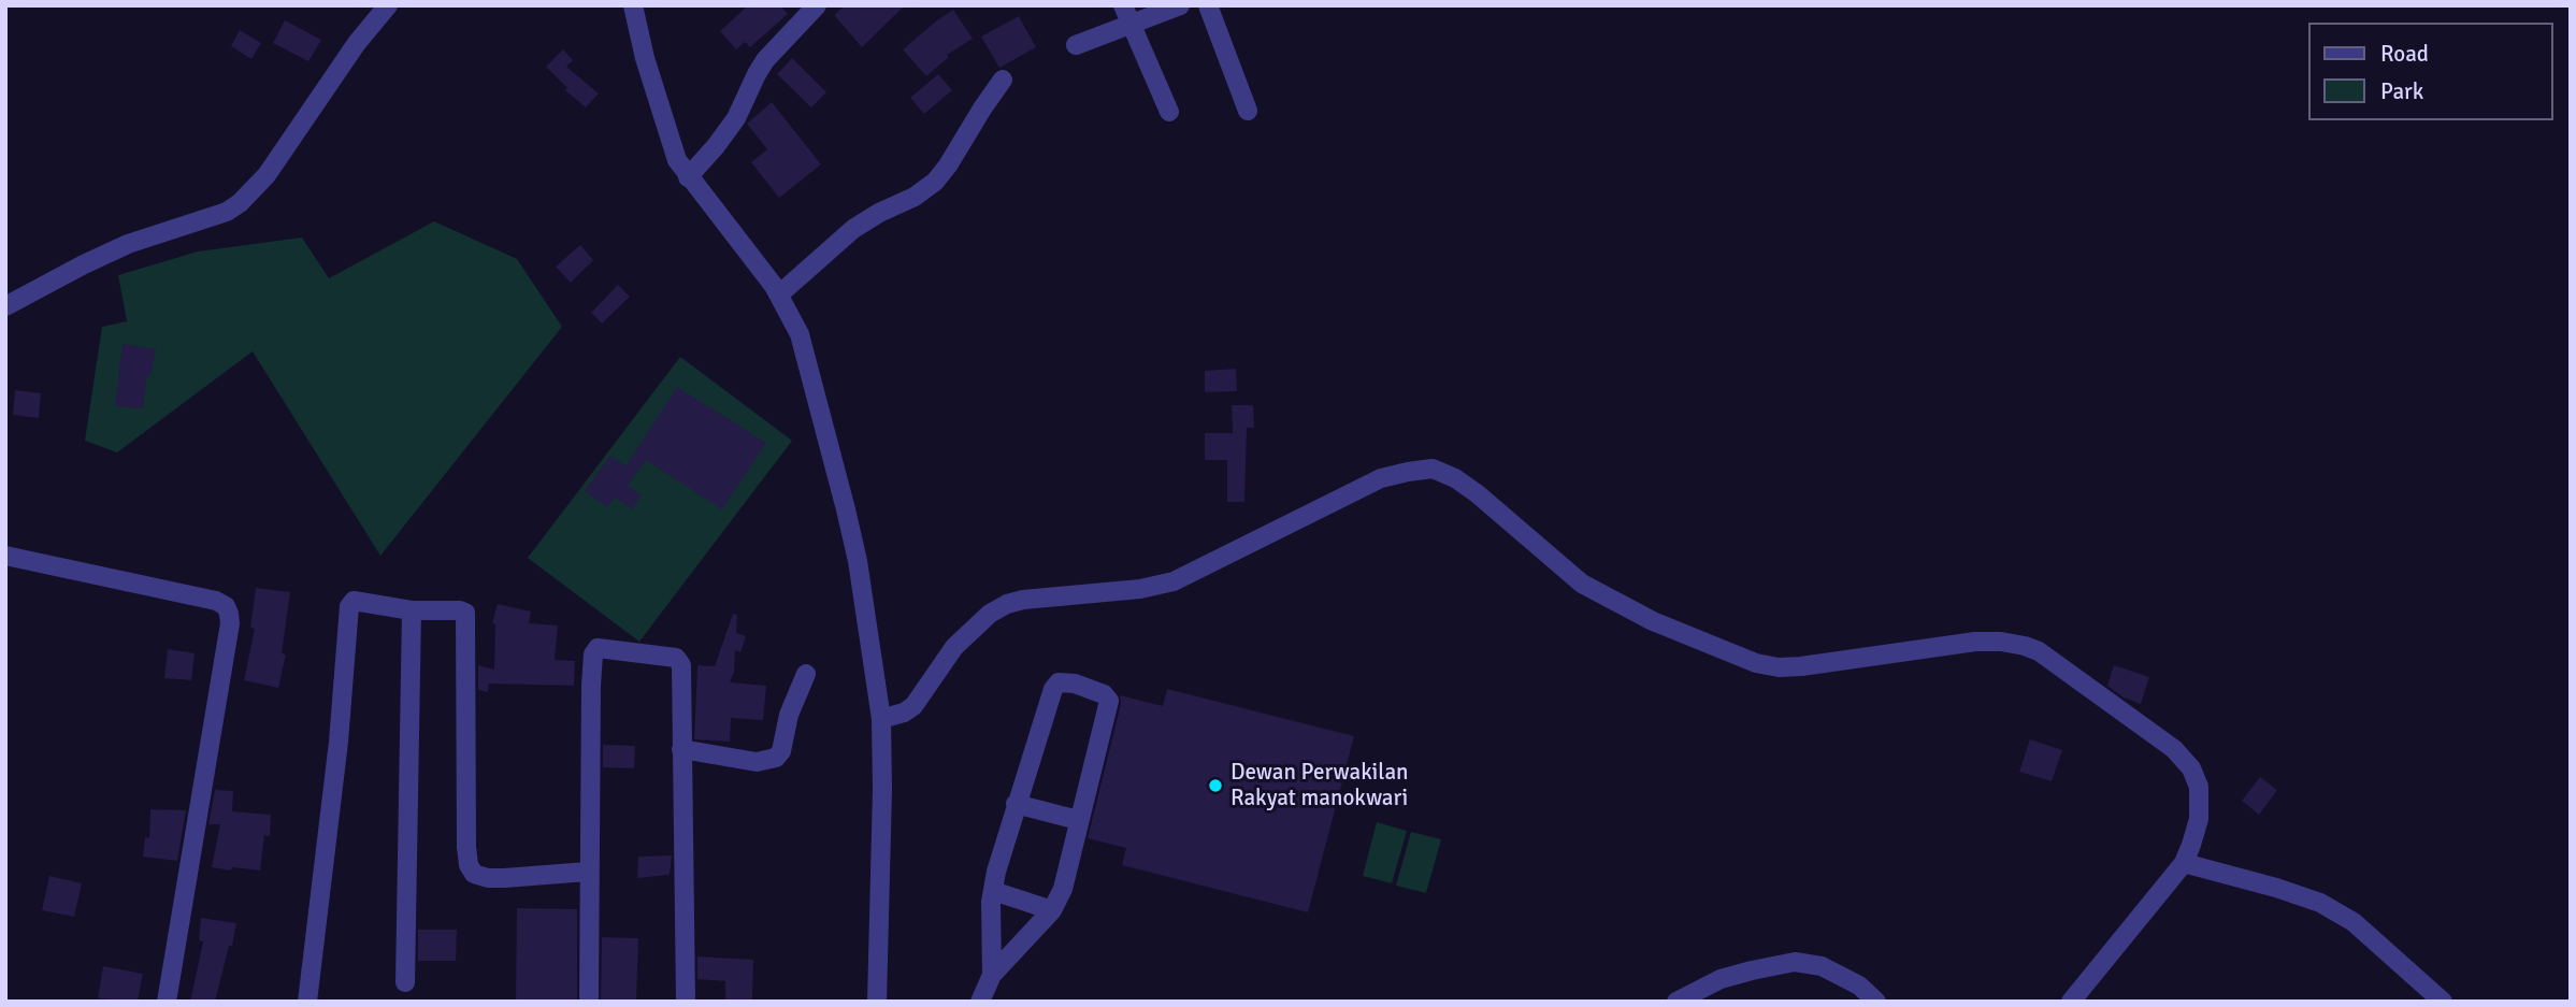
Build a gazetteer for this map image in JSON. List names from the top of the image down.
{
  "places": ["Dewan Perwakilan Rakyat manokwari"],
  "legend": ["Road", "Park"]
}
